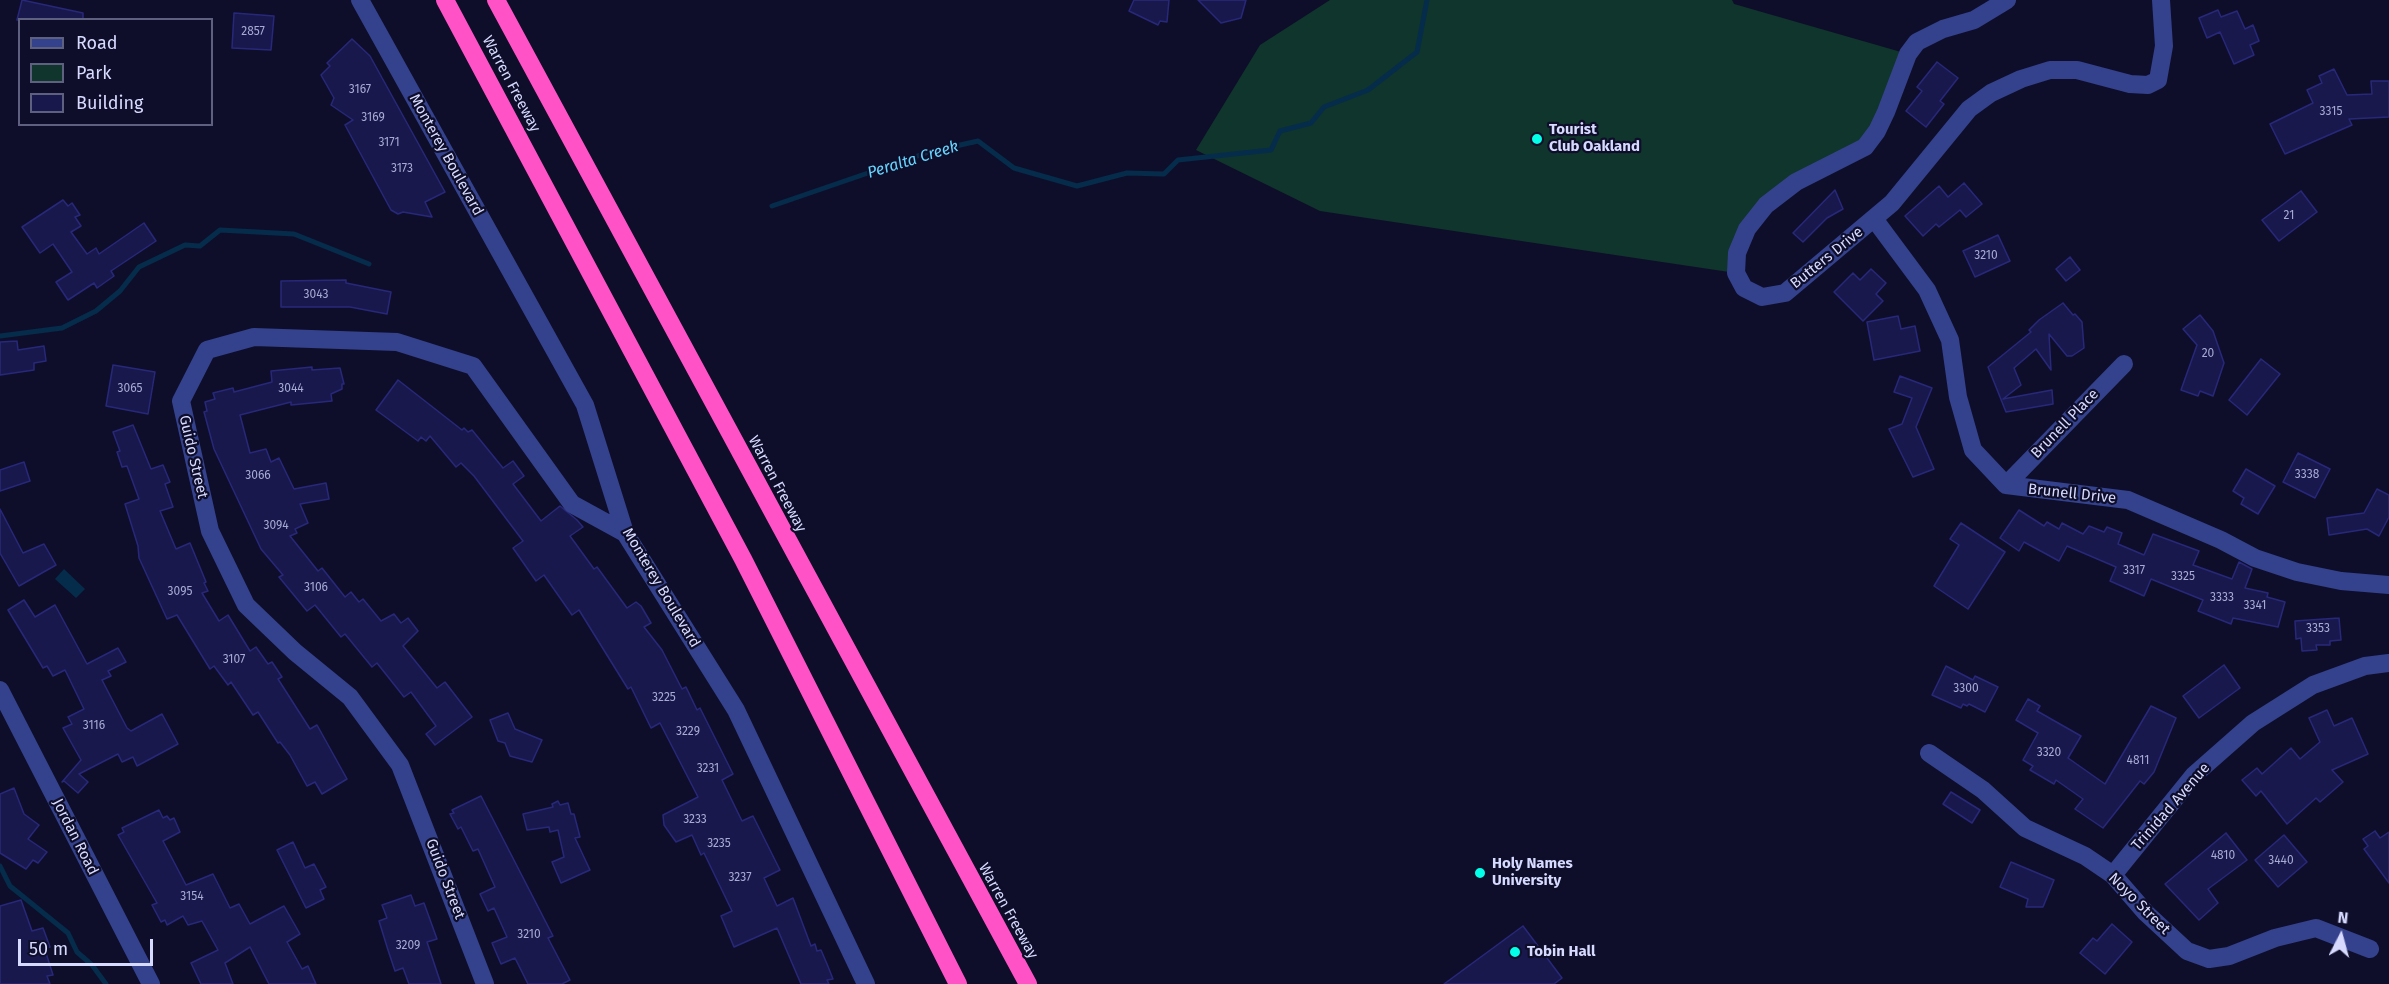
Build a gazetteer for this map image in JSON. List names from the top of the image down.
{
  "streets": {
    "highway": ["Warren Freeway"],
    "street": [
      "Monterey Boulevard",
      "Butters Drive",
      "Brunell Place",
      "Guido Street",
      "Brunell Drive",
      "Trinidad Avenue",
      "Jordan Road",
      "Noyo Street"
    ]
  },
  "crossings": [
    ["Monterey Boulevard", "Guido Street"],
    ["Butters Drive", "Brunell Drive"],
    ["Brunell Place", "Brunell Drive"],
    ["Trinidad Avenue", "Noyo Street"]
  ],
  "water": ["Peralta Creek"],
  "places": ["Tourist Club Oakland", "Holy Names University", "Tobin Hall"],
  "house_numbers": [
    "2857",
    "3167",
    "3315",
    "3169",
    "3171",
    "3173",
    "21",
    "3210",
    "3043",
    "20",
    "3065",
    "3044",
    "3338",
    "3066",
    "3094",
    "3317",
    "3325",
    "3106",
    "3095",
    "3333",
    "3341",
    "3353",
    "3107",
    "3300",
    "3225",
    "3116",
    "3229",
    "3320",
    "4811",
    "3231",
    "3233",
    "3235",
    "4810",
    "3440",
    "3237",
    "3154",
    "3210",
    "3209"
  ],
  "legend": ["Road", "Park", "Building"],
  "scale_bar": "50 m",
  "north": "top"
}
